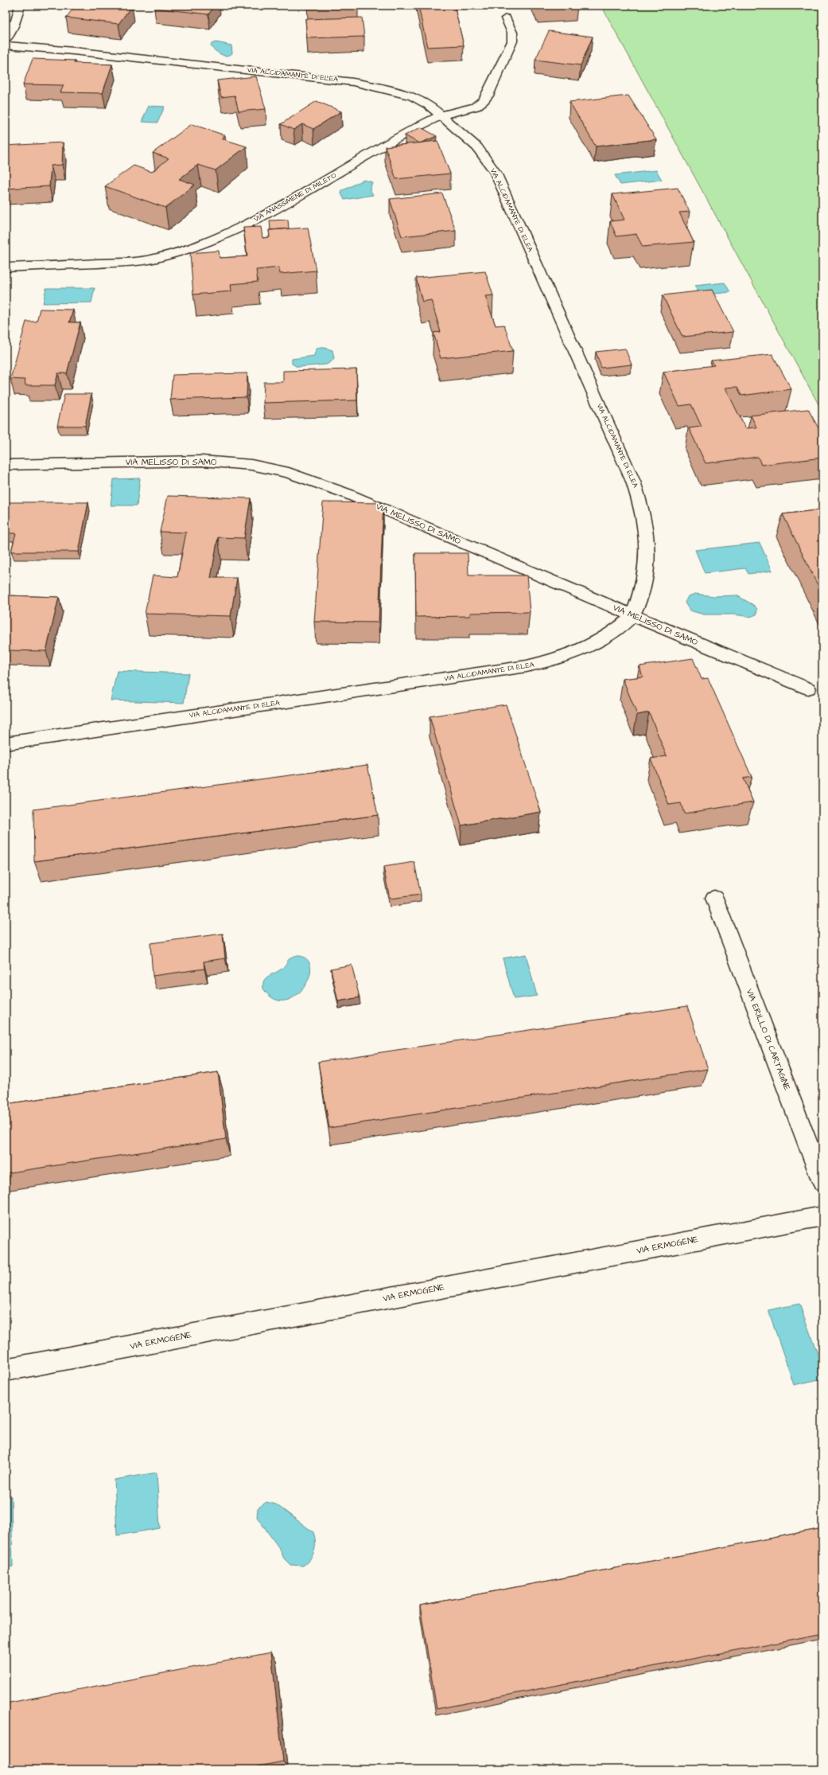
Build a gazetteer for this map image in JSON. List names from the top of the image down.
{
  "streets": {
    "street": [
      "VIA ALCIDAMANTE DI ELEA",
      "VIA ANASSIMENE DI MILETO",
      "VIA MELISSO DI SAMO",
      "VIA ERILLO DI CARTAGINE",
      "VIA ERMOGENE"
    ]
  },
  "crossings": [
    ["VIA ALCIDAMANTE DI ELEA", "VIA ANASSIMENE DI MILETO"],
    ["VIA ALCIDAMANTE DI ELEA", "VIA MELISSO DI SAMO"]
  ]
}
